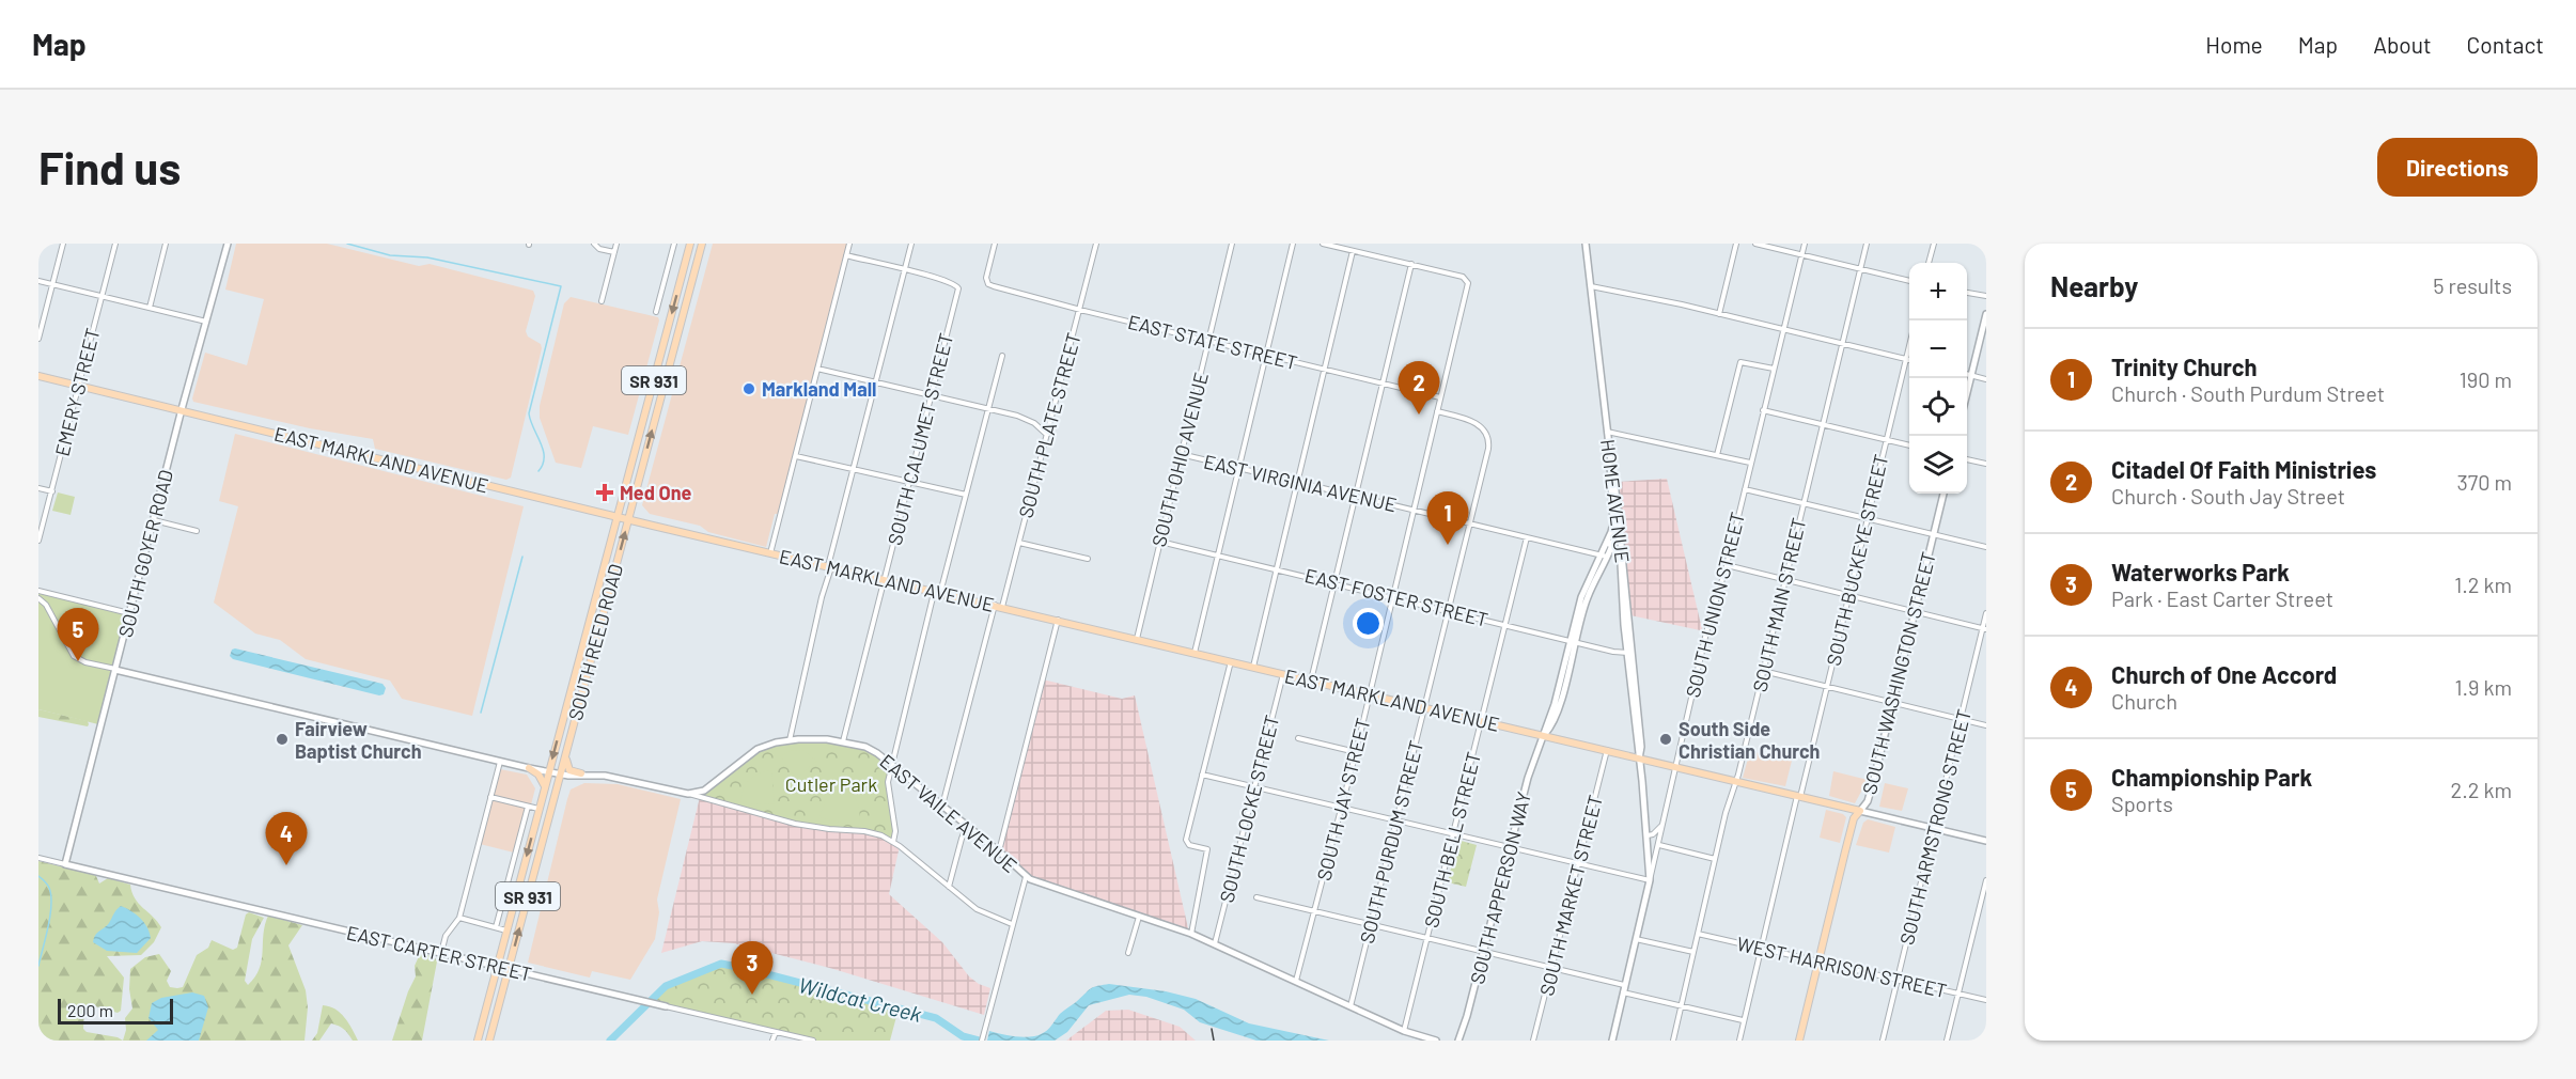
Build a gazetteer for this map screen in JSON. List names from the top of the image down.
{
  "streets": {
    "main road": [
      "SR 931",
      "EAST MARKLAND AVENUE",
      "SOUTH REED ROAD",
      "SOUTH WASHINGTON STREET"
    ],
    "street": [
      "EAST STATE STREET",
      "EMERY STREET",
      "SOUTH PLATE STREET",
      "SOUTH CALUMET STREET",
      "SOUTH OHIO AVENUE",
      "EAST VIRGINIA AVENUE",
      "HOME AVENUE",
      "SOUTH GOYER ROAD",
      "SOUTH BUCKEYE STREET",
      "EAST FOSTER STREET",
      "SOUTH UNION STREET",
      "SOUTH MAIN STREET",
      "SOUTH JAY STREET",
      "SOUTH LOCKE STREET",
      "EAST VAILE AVENUE",
      "SOUTH ARMSTRONG STREET",
      "SOUTH BELL STREET",
      "SOUTH PURDUM STREET",
      "SOUTH APPERSON WAY",
      "SOUTH MARKET STREET",
      "EAST CARTER STREET",
      "WEST HARRISON STREET"
    ]
  },
  "crossings": [
    ["EAST STATE STREET", "SOUTH PLATE STREET"],
    ["EAST STATE STREET", "SOUTH OHIO AVENUE"],
    ["EAST STATE STREET", "SOUTH JAY STREET"],
    ["EMERY STREET", "EAST MARKLAND AVENUE"],
    ["SOUTH PLATE STREET", "EAST MARKLAND AVENUE"],
    ["SOUTH PLATE STREET", "EAST VAILE AVENUE"],
    ["SOUTH CALUMET STREET", "EAST MARKLAND AVENUE"],
    ["SOUTH CALUMET STREET", "EAST VAILE AVENUE"],
    ["EAST MARKLAND AVENUE", "SOUTH OHIO AVENUE"],
    ["EAST MARKLAND AVENUE", "HOME AVENUE"],
    ["EAST MARKLAND AVENUE", "SOUTH GOYER ROAD"],
    ["EAST MARKLAND AVENUE", "SOUTH BUCKEYE STREET"],
    ["EAST MARKLAND AVENUE", "SOUTH UNION STREET"],
    ["EAST MARKLAND AVENUE", "SOUTH MAIN STREET"],
    ["EAST MARKLAND AVENUE", "SOUTH REED ROAD"],
    ["EAST MARKLAND AVENUE", "SOUTH WASHINGTON STREET"],
    ["EAST MARKLAND AVENUE", "SOUTH JAY STREET"],
    ["EAST MARKLAND AVENUE", "SOUTH LOCKE STREET"],
    ["EAST MARKLAND AVENUE", "SOUTH BELL STREET"],
    ["EAST MARKLAND AVENUE", "SOUTH PURDUM STREET"],
    ["EAST MARKLAND AVENUE", "SOUTH APPERSON WAY"],
    ["EAST MARKLAND AVENUE", "SOUTH MARKET STREET"],
    ["SOUTH OHIO AVENUE", "EAST VIRGINIA AVENUE"],
    ["SOUTH OHIO AVENUE", "EAST FOSTER STREET"],
    ["EAST VIRGINIA AVENUE", "SOUTH JAY STREET"],
    ["EAST VIRGINIA AVENUE", "SOUTH BELL STREET"],
    ["EAST VIRGINIA AVENUE", "SOUTH PURDUM STREET"],
    ["EAST VIRGINIA AVENUE", "SOUTH APPERSON WAY"],
    ["HOME AVENUE", "EAST FOSTER STREET"],
    ["HOME AVENUE", "SOUTH UNION STREET"],
    ["HOME AVENUE", "SOUTH APPERSON WAY"],
    ["SOUTH GOYER ROAD", "EAST CARTER STREET"],
    ["SOUTH BUCKEYE STREET", "WEST HARRISON STREET"],
    ["EAST FOSTER STREET", "SOUTH JAY STREET"],
    ["EAST FOSTER STREET", "SOUTH BELL STREET"],
    ["EAST FOSTER STREET", "SOUTH PURDUM STREET"],
    ["EAST FOSTER STREET", "SOUTH APPERSON WAY"],
    ["SOUTH MAIN STREET", "WEST HARRISON STREET"],
    ["SOUTH REED ROAD", "EAST CARTER STREET"],
    ["SOUTH WASHINGTON STREET", "WEST HARRISON STREET"],
    ["SOUTH JAY STREET", "EAST VAILE AVENUE"],
    ["SOUTH JAY STREET", "SOUTH PURDUM STREET"],
    ["SOUTH LOCKE STREET", "EAST VAILE AVENUE"],
    ["EAST VAILE AVENUE", "SOUTH BELL STREET"],
    ["EAST VAILE AVENUE", "SOUTH PURDUM STREET"],
    ["SOUTH ARMSTRONG STREET", "WEST HARRISON STREET"]
  ],
  "water": ["Wildcat Creek"],
  "parks": ["Cutler Park"],
  "places": {
    "other": ["Markland Mall", "Fairview Baptist Church", "South Side Christian Church"],
    "health": ["Med One"]
  },
  "scale_bar": "200 m",
  "page": {
    "header": "Map",
    "nav": [
      "Home",
      "Map",
      "About",
      "Contact"
    ],
    "buttons": "Directions",
    "title": "Find us",
    "heading": ["Nearby", "5 results"],
    "map_buttons": ["+", "−"],
    "list": [
      {
        "mark": "1",
        "name": "Trinity Church",
        "note": "Church · South Purdum Street",
        "value": "190 m"
      },
      {
        "mark": "2",
        "name": "Citadel Of Faith Ministries",
        "note": "Church · South Jay Street",
        "value": "370 m"
      },
      {
        "mark": "3",
        "name": "Waterworks Park",
        "note": "Park · East Carter Street",
        "value": "1.2 km"
      },
      {
        "mark": "4",
        "name": "Church of One Accord",
        "note": "Church",
        "value": "1.9 km"
      },
      {
        "mark": "5",
        "name": "Championship Park",
        "note": "Sports",
        "value": "2.2 km"
      }
    ],
    "pins": [
      "2",
      "1",
      "5",
      "4",
      "3"
    ],
    "scale": "200 m"
  }
}
